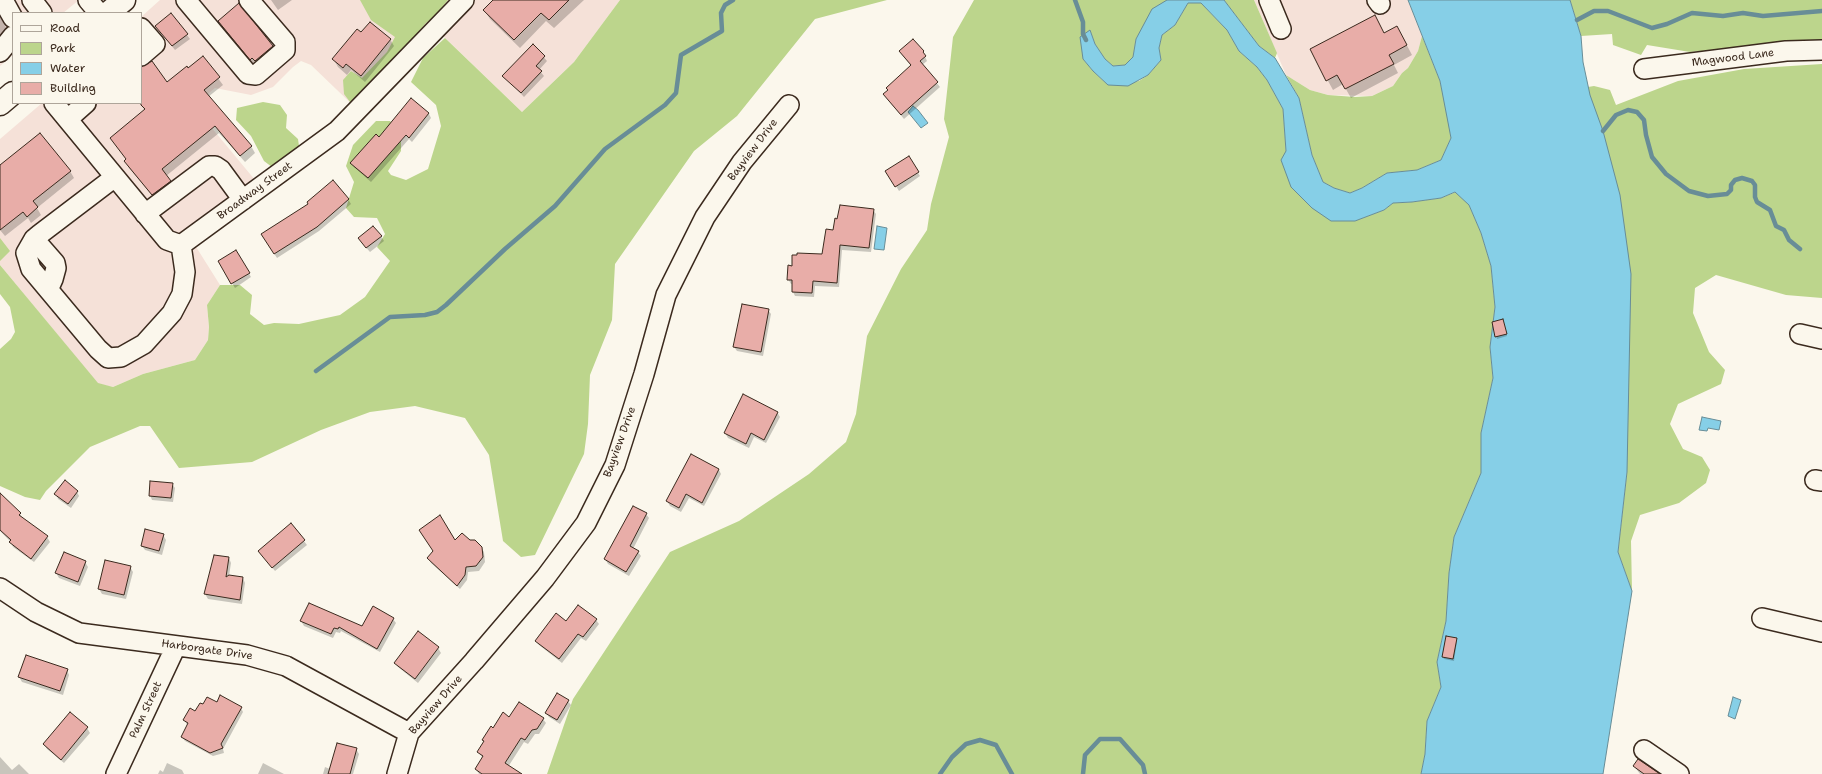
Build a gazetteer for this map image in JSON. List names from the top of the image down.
{
  "streets": {
    "street": [
      "Magwood Lane",
      "Bayview Drive",
      "Broadway Street",
      "Harborgate Drive",
      "Palm Street"
    ]
  },
  "crossings": [
    ["Bayview Drive", "Harborgate Drive"],
    ["Harborgate Drive", "Palm Street"]
  ],
  "legend": [
    "Road",
    "Park",
    "Water",
    "Building"
  ]
}
